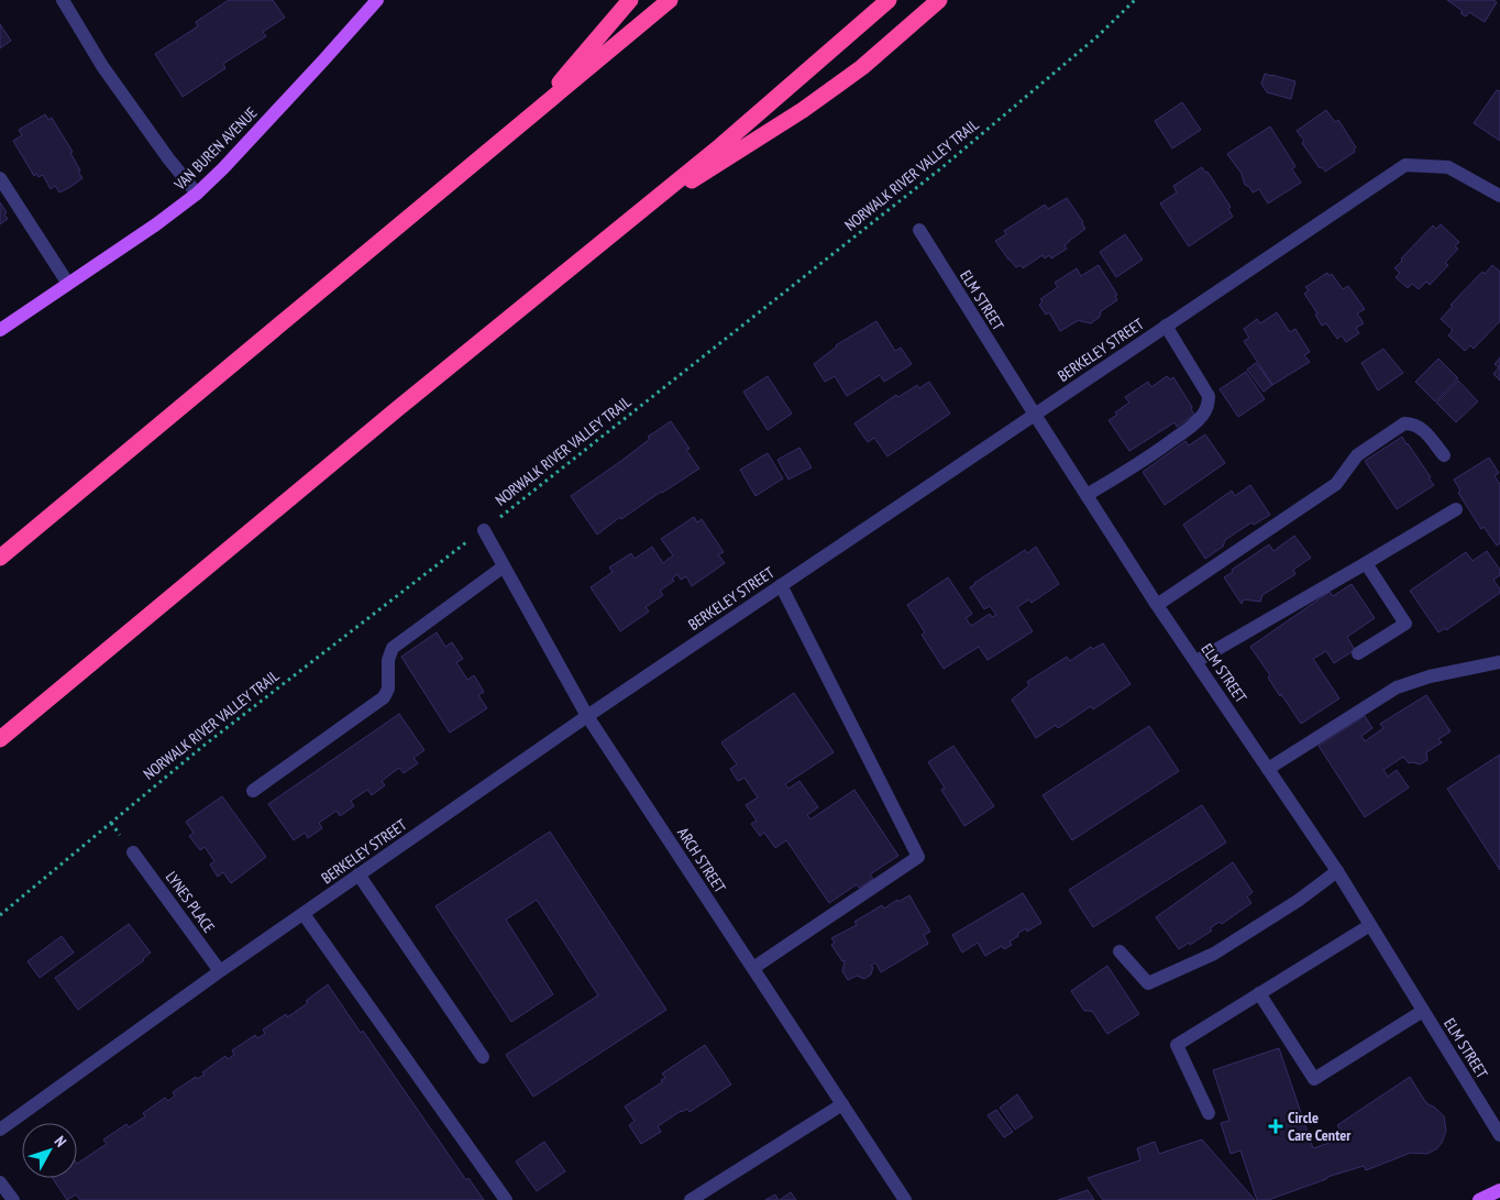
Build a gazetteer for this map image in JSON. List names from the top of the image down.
{
  "streets": {
    "main road": ["VAN BUREN AVENUE"],
    "street": [
      "ELM STREET",
      "BERKELEY STREET",
      "ARCH STREET",
      "LYNES PLACE"
    ],
    "path": ["NORWALK RIVER VALLEY TRAIL"]
  },
  "crossings": [
    ["NORWALK RIVER VALLEY TRAIL", "ARCH STREET"],
    ["ELM STREET", "BERKELEY STREET"],
    ["BERKELEY STREET", "ARCH STREET"],
    ["BERKELEY STREET", "LYNES PLACE"]
  ],
  "places": {
    "health": ["Circle Care Center"]
  },
  "north": "top right"
}
